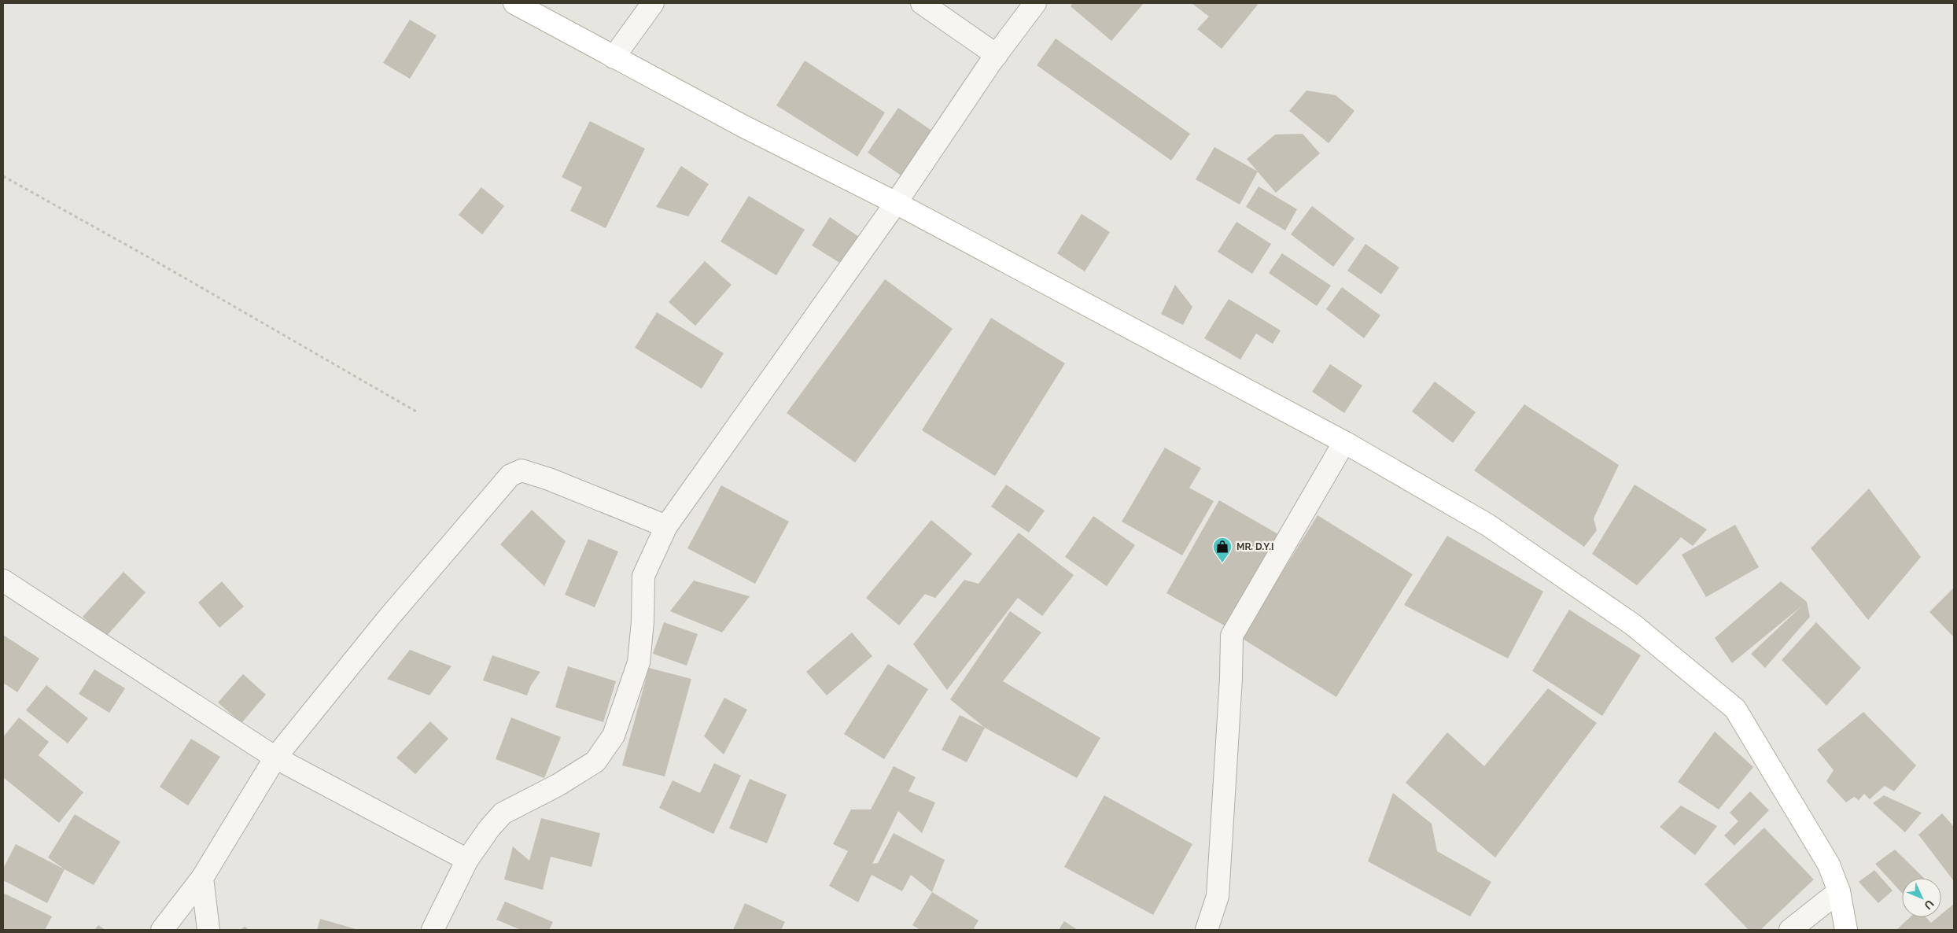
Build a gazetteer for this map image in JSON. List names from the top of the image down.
{
  "places": {
    "shop": ["MR. D.Y.I"]
  },
  "north": "bottom right"
}
